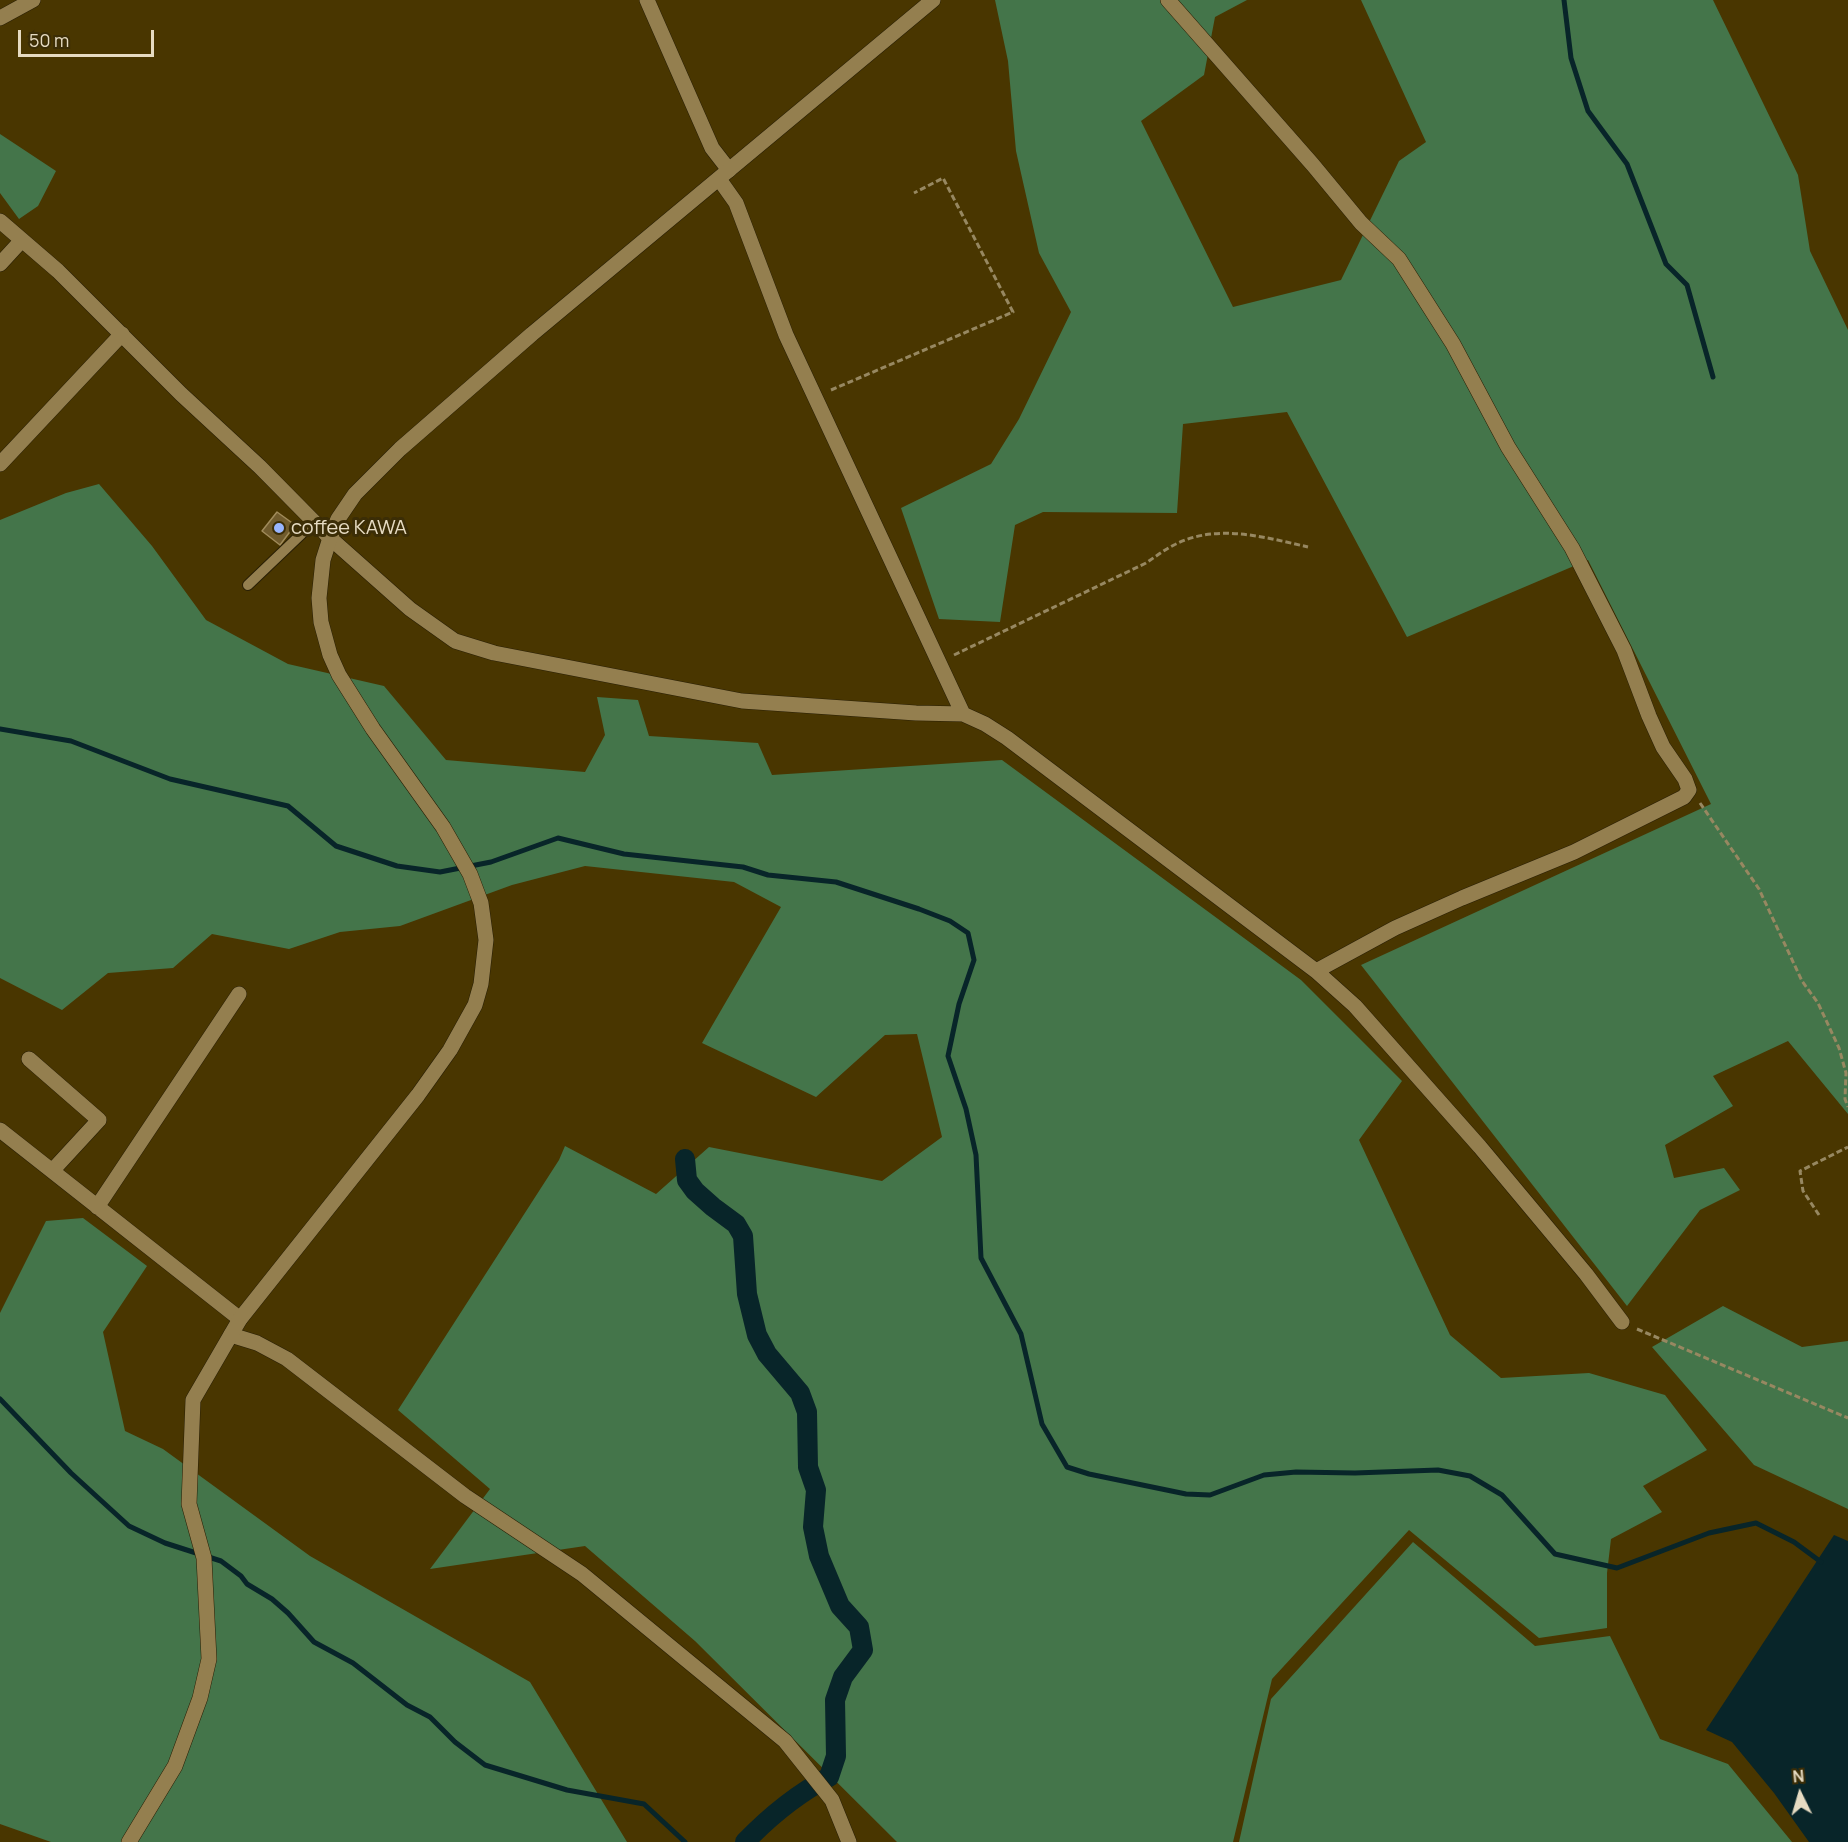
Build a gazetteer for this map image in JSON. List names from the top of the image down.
{
  "places": ["coffee KAWA"],
  "scale_bar": "50 m",
  "north": "top"
}
